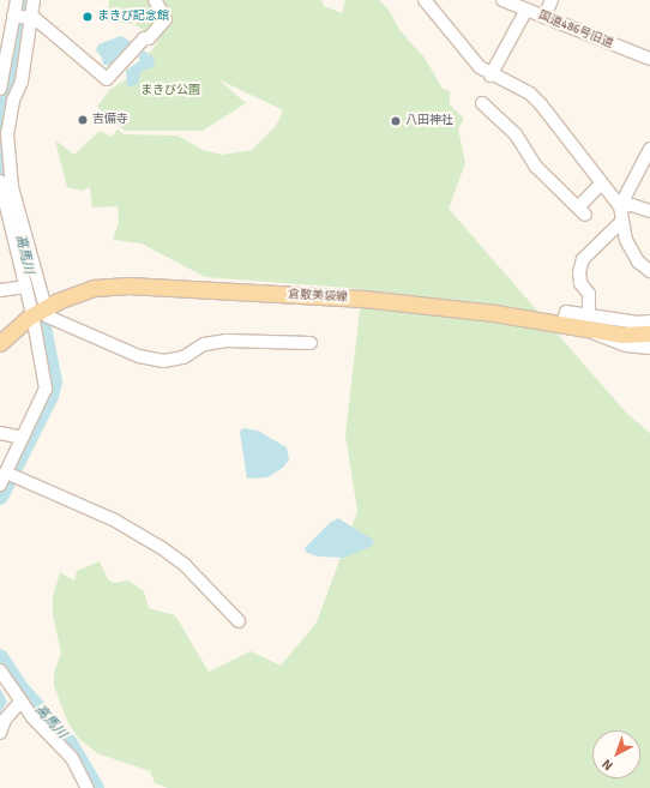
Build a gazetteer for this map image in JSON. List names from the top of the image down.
{
  "streets": {
    "main road": ["倉敷美袋線"],
    "street": ["国道486号旧道"]
  },
  "water": ["高馬川"],
  "parks": ["まきび公園"],
  "places": ["まきび記念館", "吉備寺", "八田神社"],
  "north": "bottom left"
}
